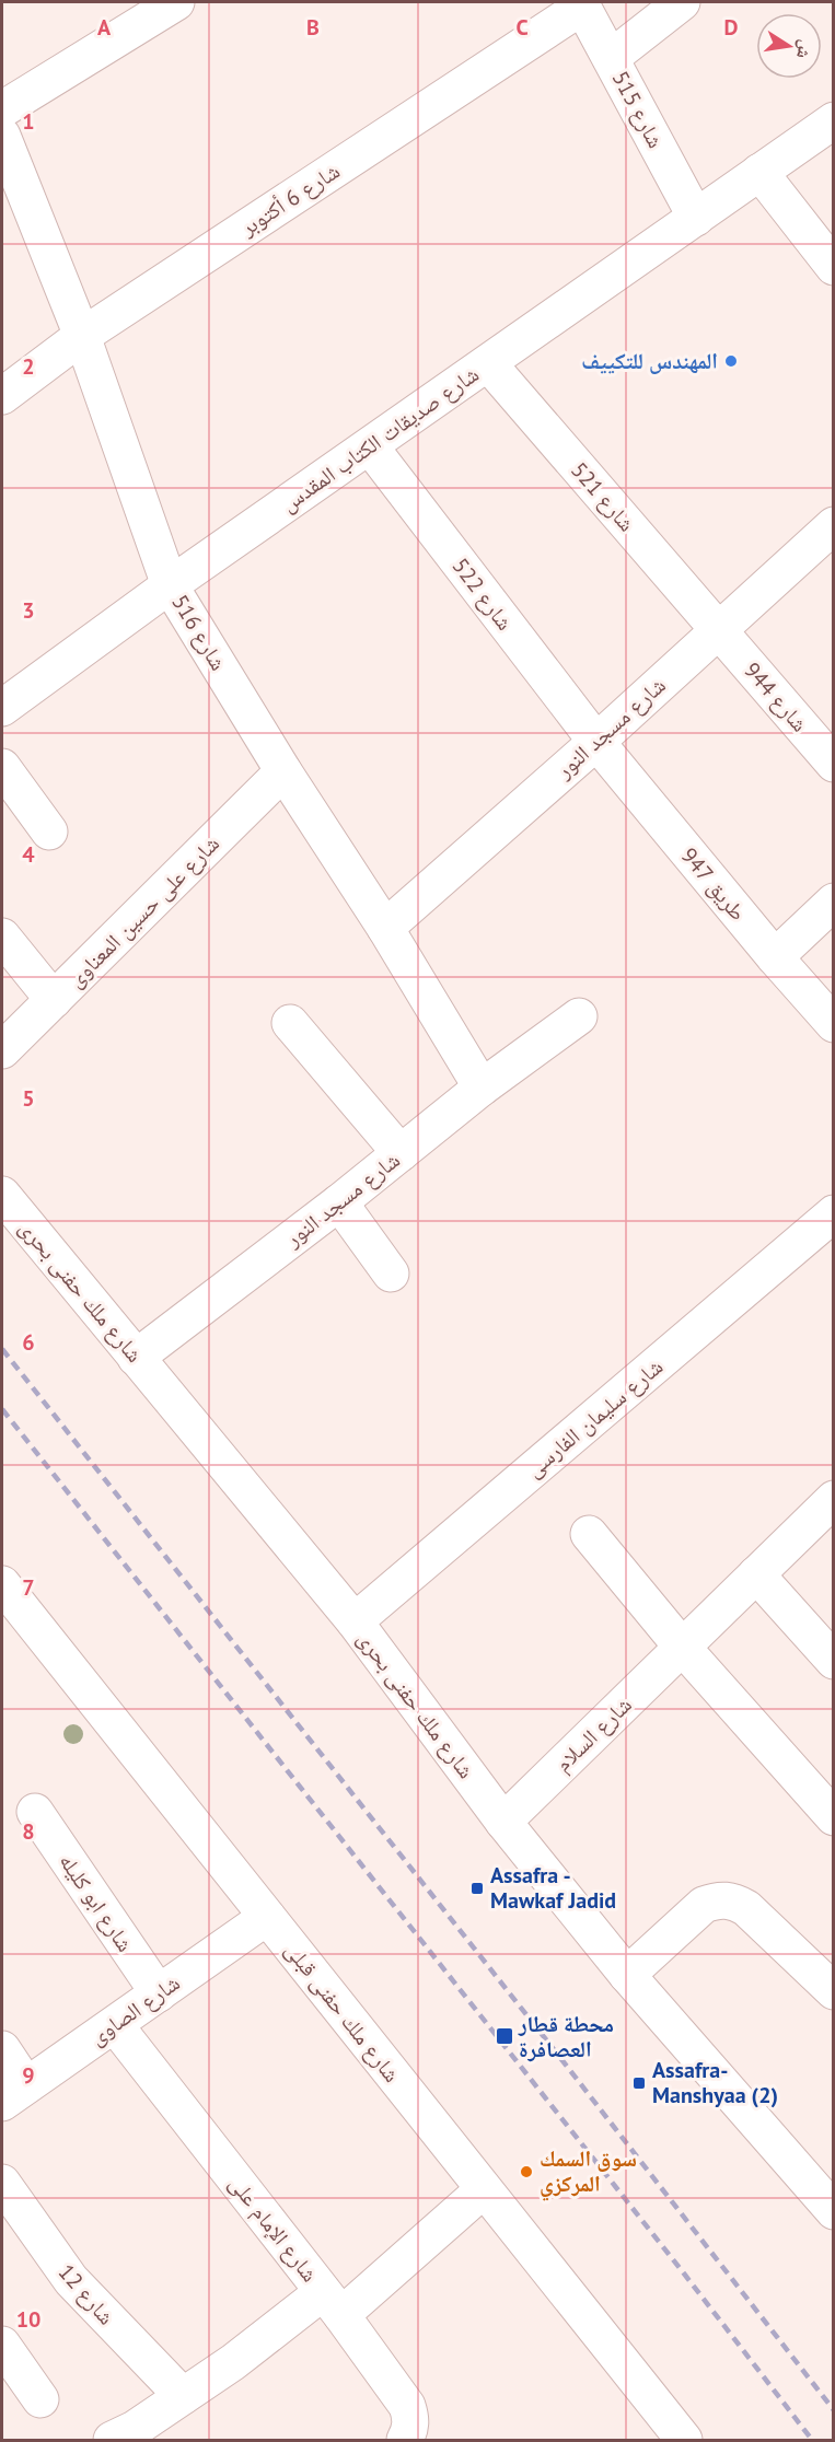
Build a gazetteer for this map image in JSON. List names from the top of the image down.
{
  "streets": {
    "street": [
      "شارع 515",
      "شارع 6 أكتوبر",
      "شارع صديقات الكتاب المقدس",
      "شارع 521",
      "شارع 522",
      "شارع 516",
      "شارع 944",
      "شارع مسجد النور",
      "طريق 947",
      "شارع على حسين المعناوى",
      "شارع ملك حفنى بحرى",
      "شارع سليمان الفارسى",
      "شارع السلام",
      "شارع ابو كليله",
      "شارع الصاوى",
      "شارع ملك حفنى قبلى",
      "شارع الإمام على",
      "شارع 12"
    ]
  },
  "crossings": [
    ["شارع 515", "شارع 6 أكتوبر"],
    ["شارع 515", "شارع صديقات الكتاب المقدس"],
    ["شارع 6 أكتوبر", "شارع 516"],
    ["شارع صديقات الكتاب المقدس", "شارع 521"],
    ["شارع صديقات الكتاب المقدس", "شارع 522"],
    ["شارع صديقات الكتاب المقدس", "شارع 516"],
    ["شارع 521", "شارع 944"],
    ["شارع 521", "شارع مسجد النور"],
    ["شارع 522", "شارع مسجد النور"],
    ["شارع 522", "طريق 947"],
    ["شارع 516", "شارع مسجد النور"],
    ["شارع 516", "شارع على حسين المعناوى"],
    ["شارع 944", "شارع مسجد النور"],
    ["شارع مسجد النور", "طريق 947"],
    ["شارع مسجد النور", "شارع ملك حفنى بحرى"],
    ["شارع ملك حفنى بحرى", "شارع سليمان الفارسى"],
    ["شارع ملك حفنى بحرى", "شارع السلام"],
    ["شارع ابو كليله", "شارع الصاوى"],
    ["شارع الصاوى", "شارع ملك حفنى قبلى"],
    ["شارع الصاوى", "شارع الإمام على"]
  ],
  "places": {
    "other": ["المهندس للتكييف", "سوق السمك المركزي"],
    "transit": ["Assafra - Mawkaf Jadid", "محطة قطار العصافرة", "Assafra- Manshyaa (2)"]
  },
  "north": "right",
  "grid": {
    "columns": [
      "A",
      "B",
      "C",
      "D"
    ],
    "rows": [
      "1",
      "2",
      "3",
      "4",
      "5",
      "6",
      "7",
      "8",
      "9",
      "10"
    ]
  }
}
